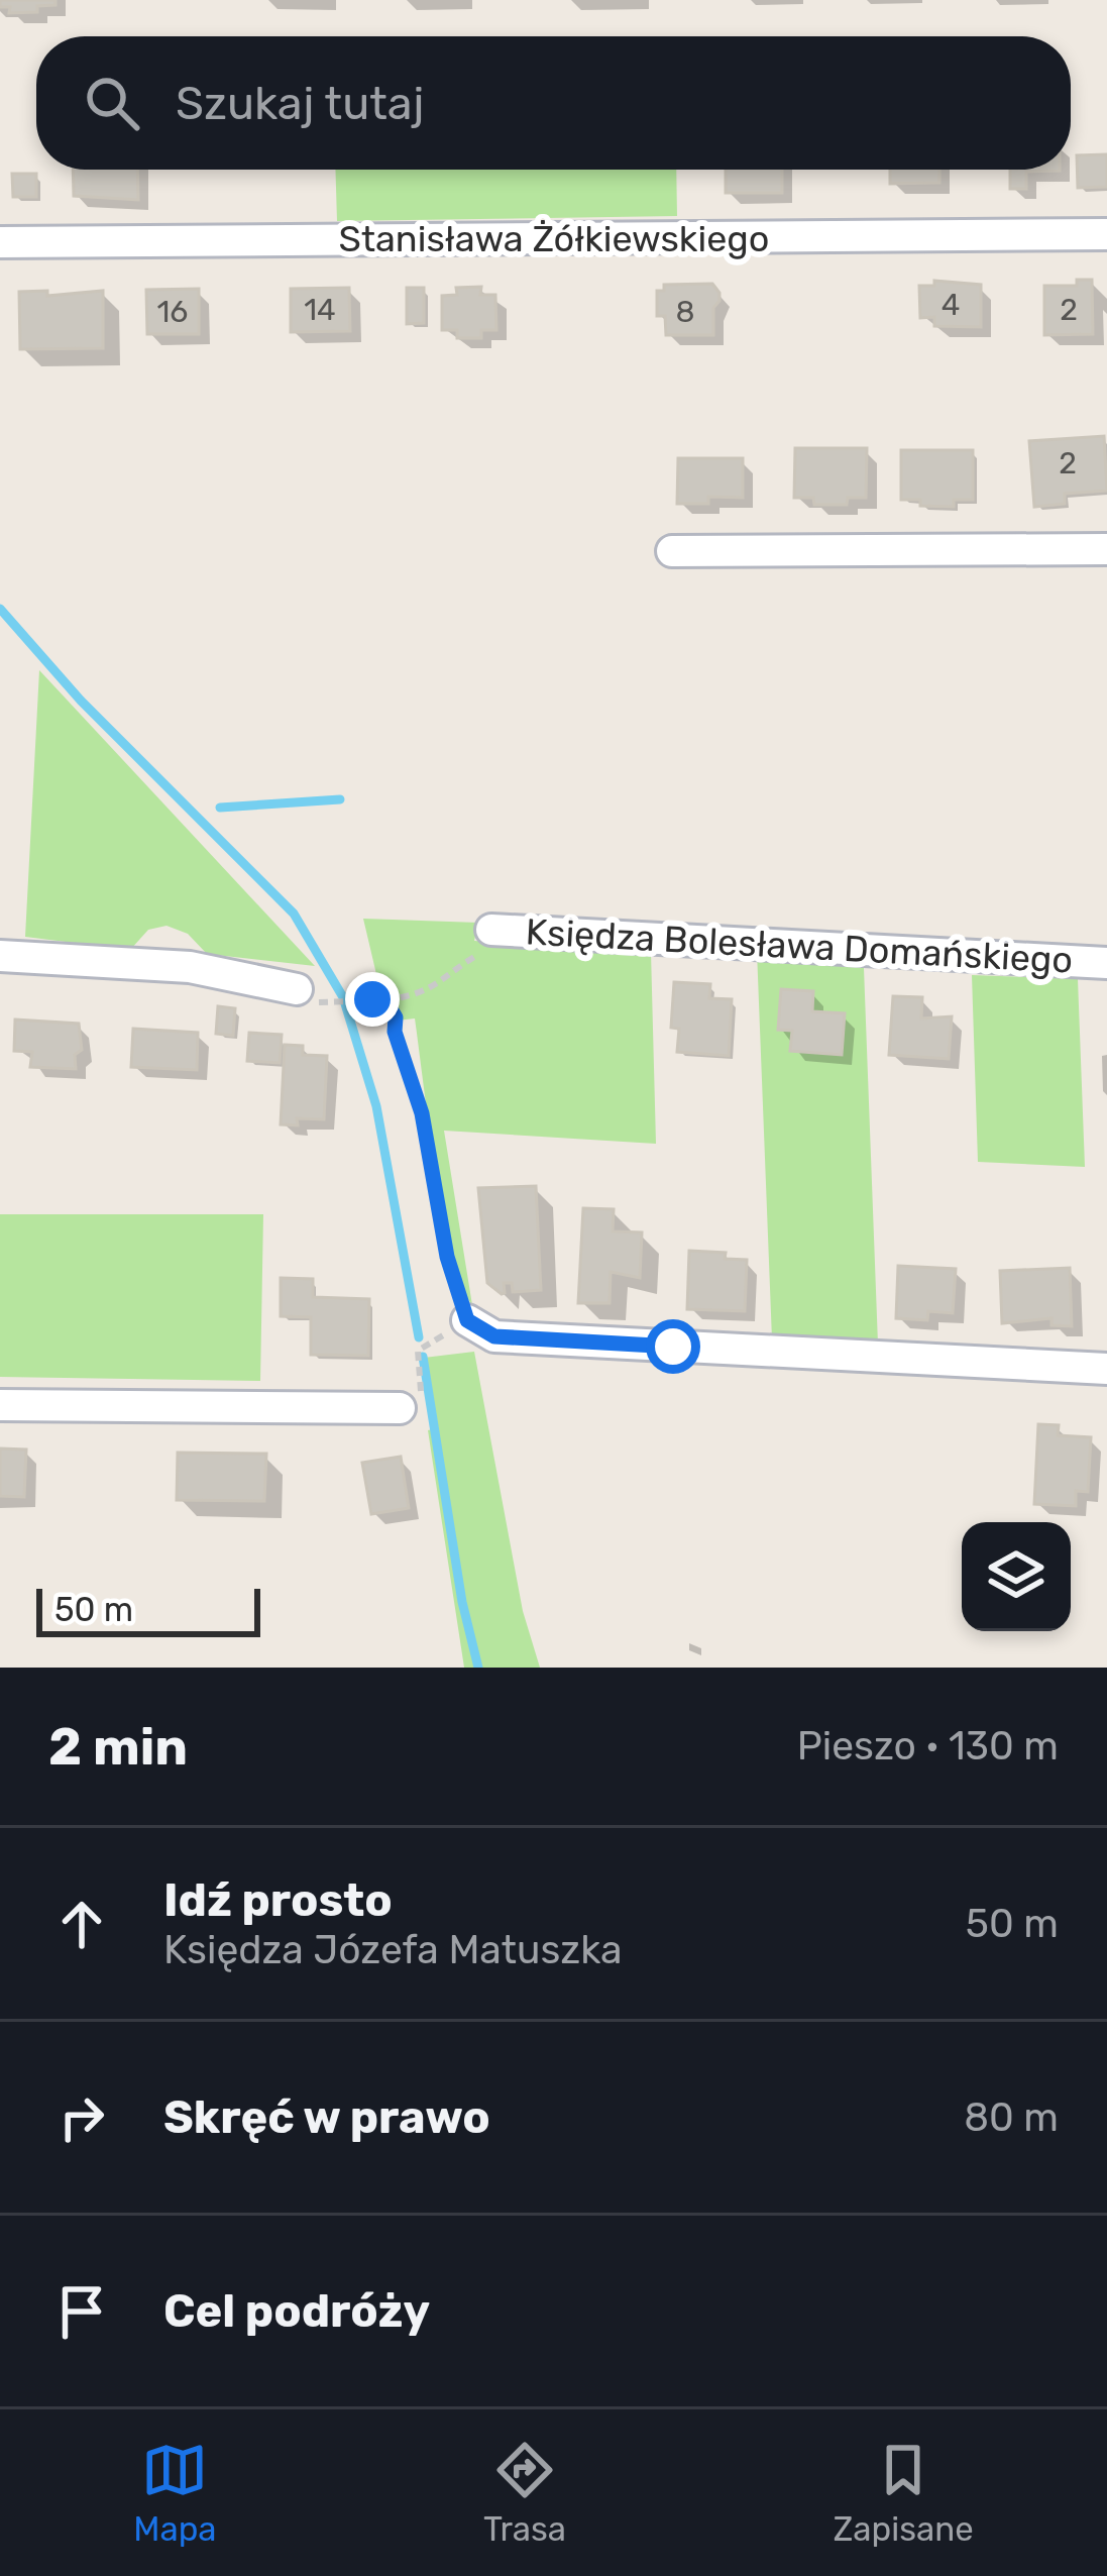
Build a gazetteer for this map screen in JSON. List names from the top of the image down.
{
  "streets": {
    "street": ["Stanisława Żółkiewskiego", "Księdza Bolesława Domańskiego"]
  },
  "house_numbers": [
    "4",
    "14",
    "2",
    "16",
    "8",
    "2"
  ],
  "scale_bar": "50 m",
  "page": {
    "search": "Szukaj tutaj",
    "scale": "50 m",
    "heading": ["2 min", "Pieszo · 130 m"],
    "list": [
      ["Idź prosto", "Księdza Józefa Matuszka", "50 m"],
      ["Skręć w prawo", "80 m"],
      "Cel podróży"
    ],
    "nav": ["Mapa", "Trasa", "Zapisane"]
  }
}
